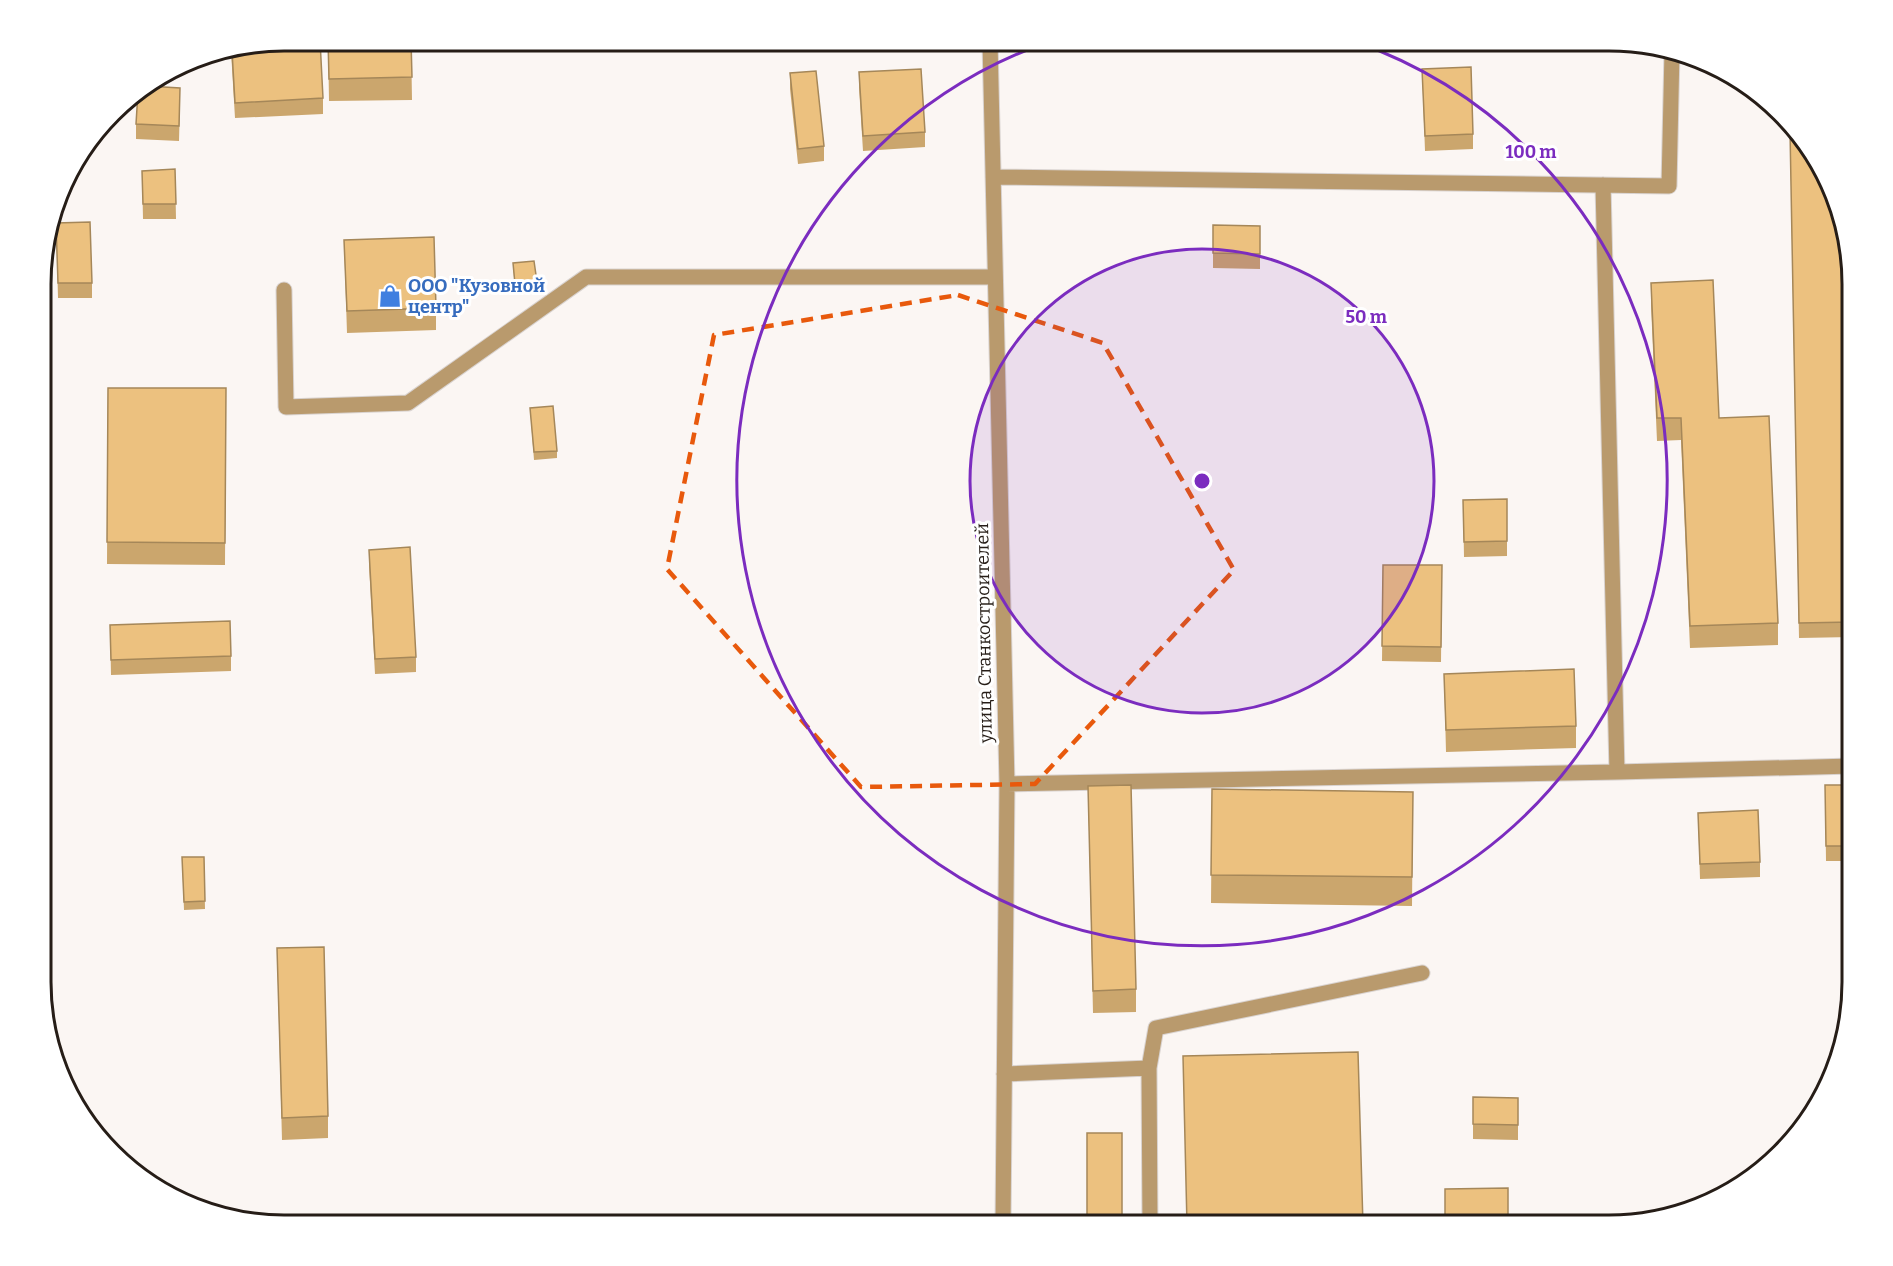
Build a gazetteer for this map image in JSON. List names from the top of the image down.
{
  "streets": {
    "lane": ["улица Станкостроителей"]
  },
  "places": {
    "shop": ["ООО \"Кузовной центр\""]
  },
  "rings": ["100 m", "50 m"]
}
